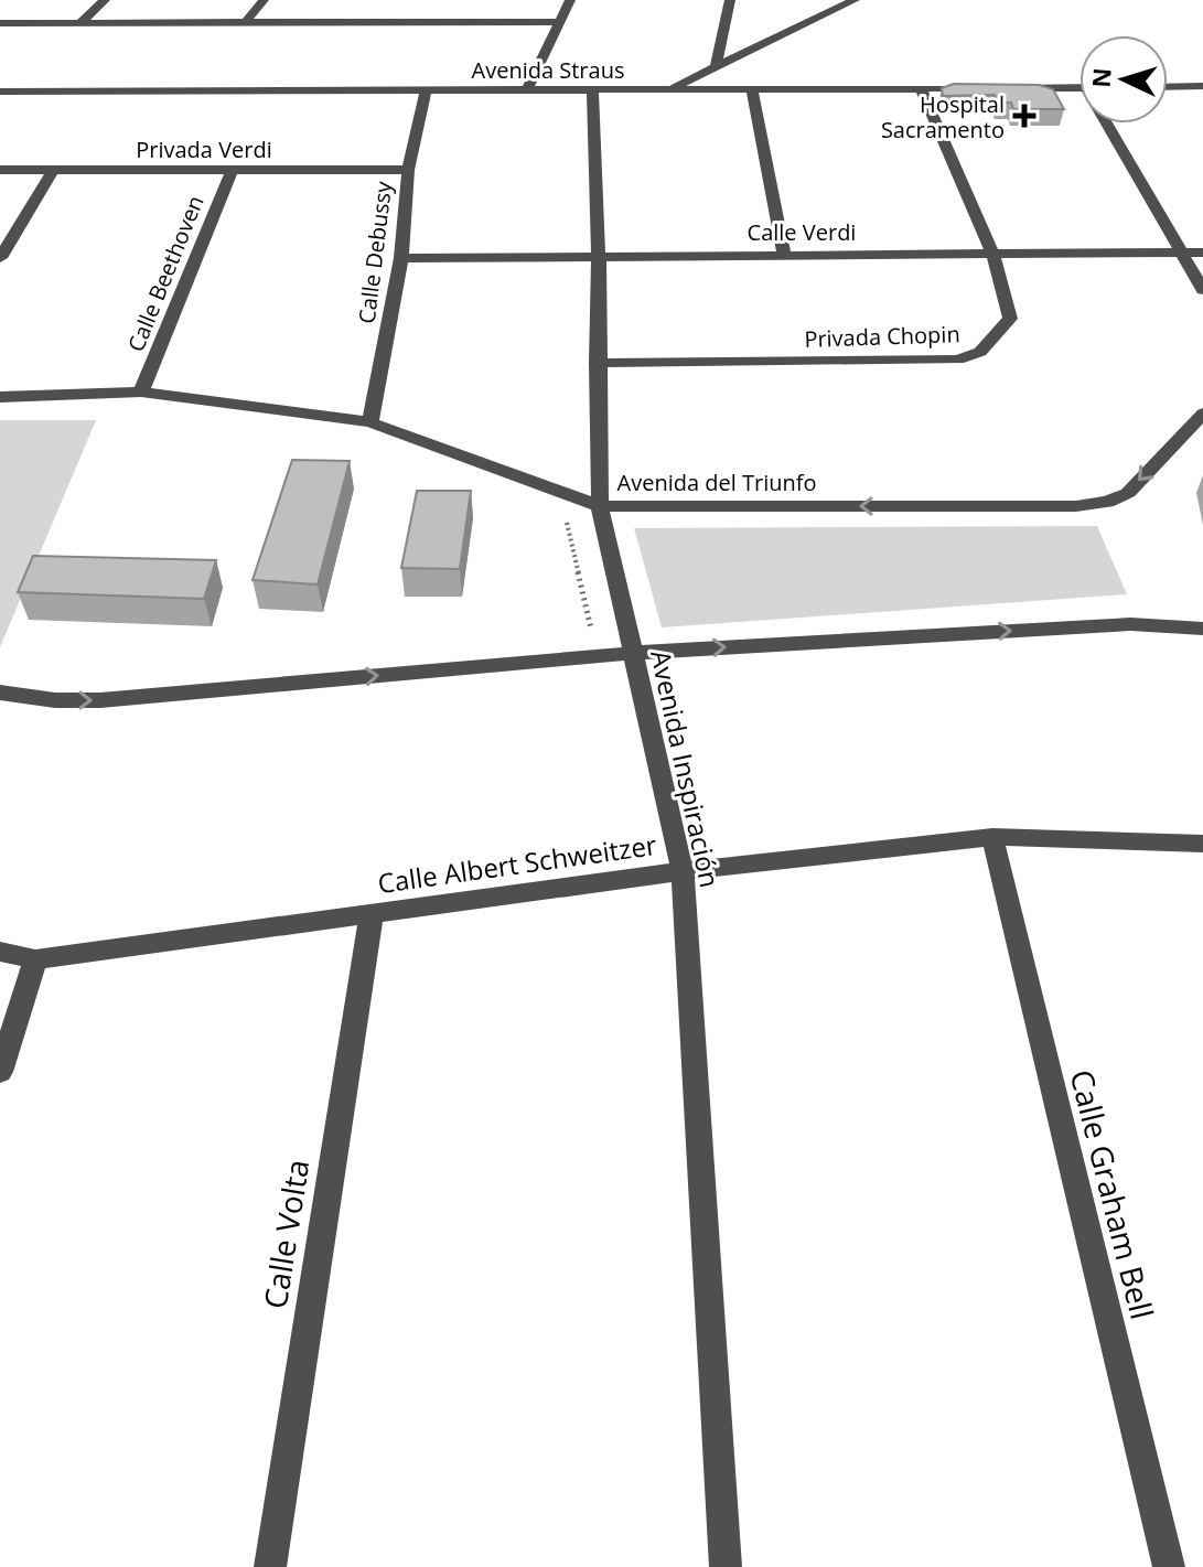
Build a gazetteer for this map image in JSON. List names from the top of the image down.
{
  "streets": {
    "street": [
      "Avenida Straus",
      "Privada Verdi",
      "Calle Verdi",
      "Calle Debussy",
      "Calle Beethoven",
      "Privada Chopin",
      "Avenida del Triunfo",
      "Avenida Inspiración",
      "Calle Albert Schweitzer",
      "Calle Graham Bell",
      "Calle Volta"
    ]
  },
  "crossings": [
    ["Avenida Straus", "Calle Debussy"],
    ["Avenida Straus", "Privada Chopin"],
    ["Avenida Straus", "Avenida Inspiración"],
    ["Privada Verdi", "Calle Debussy"],
    ["Privada Verdi", "Calle Beethoven"],
    ["Calle Verdi", "Calle Debussy"],
    ["Calle Verdi", "Privada Chopin"],
    ["Calle Verdi", "Avenida Inspiración"],
    ["Calle Debussy", "Avenida del Triunfo"],
    ["Calle Beethoven", "Avenida del Triunfo"],
    ["Privada Chopin", "Avenida Inspiración"],
    ["Avenida del Triunfo", "Avenida Inspiración"],
    ["Avenida Inspiración", "Calle Albert Schweitzer"],
    ["Calle Albert Schweitzer", "Calle Graham Bell"],
    ["Calle Albert Schweitzer", "Calle Volta"]
  ],
  "places": {
    "health": ["Hospital Sacramento"]
  },
  "north": "left"
}
